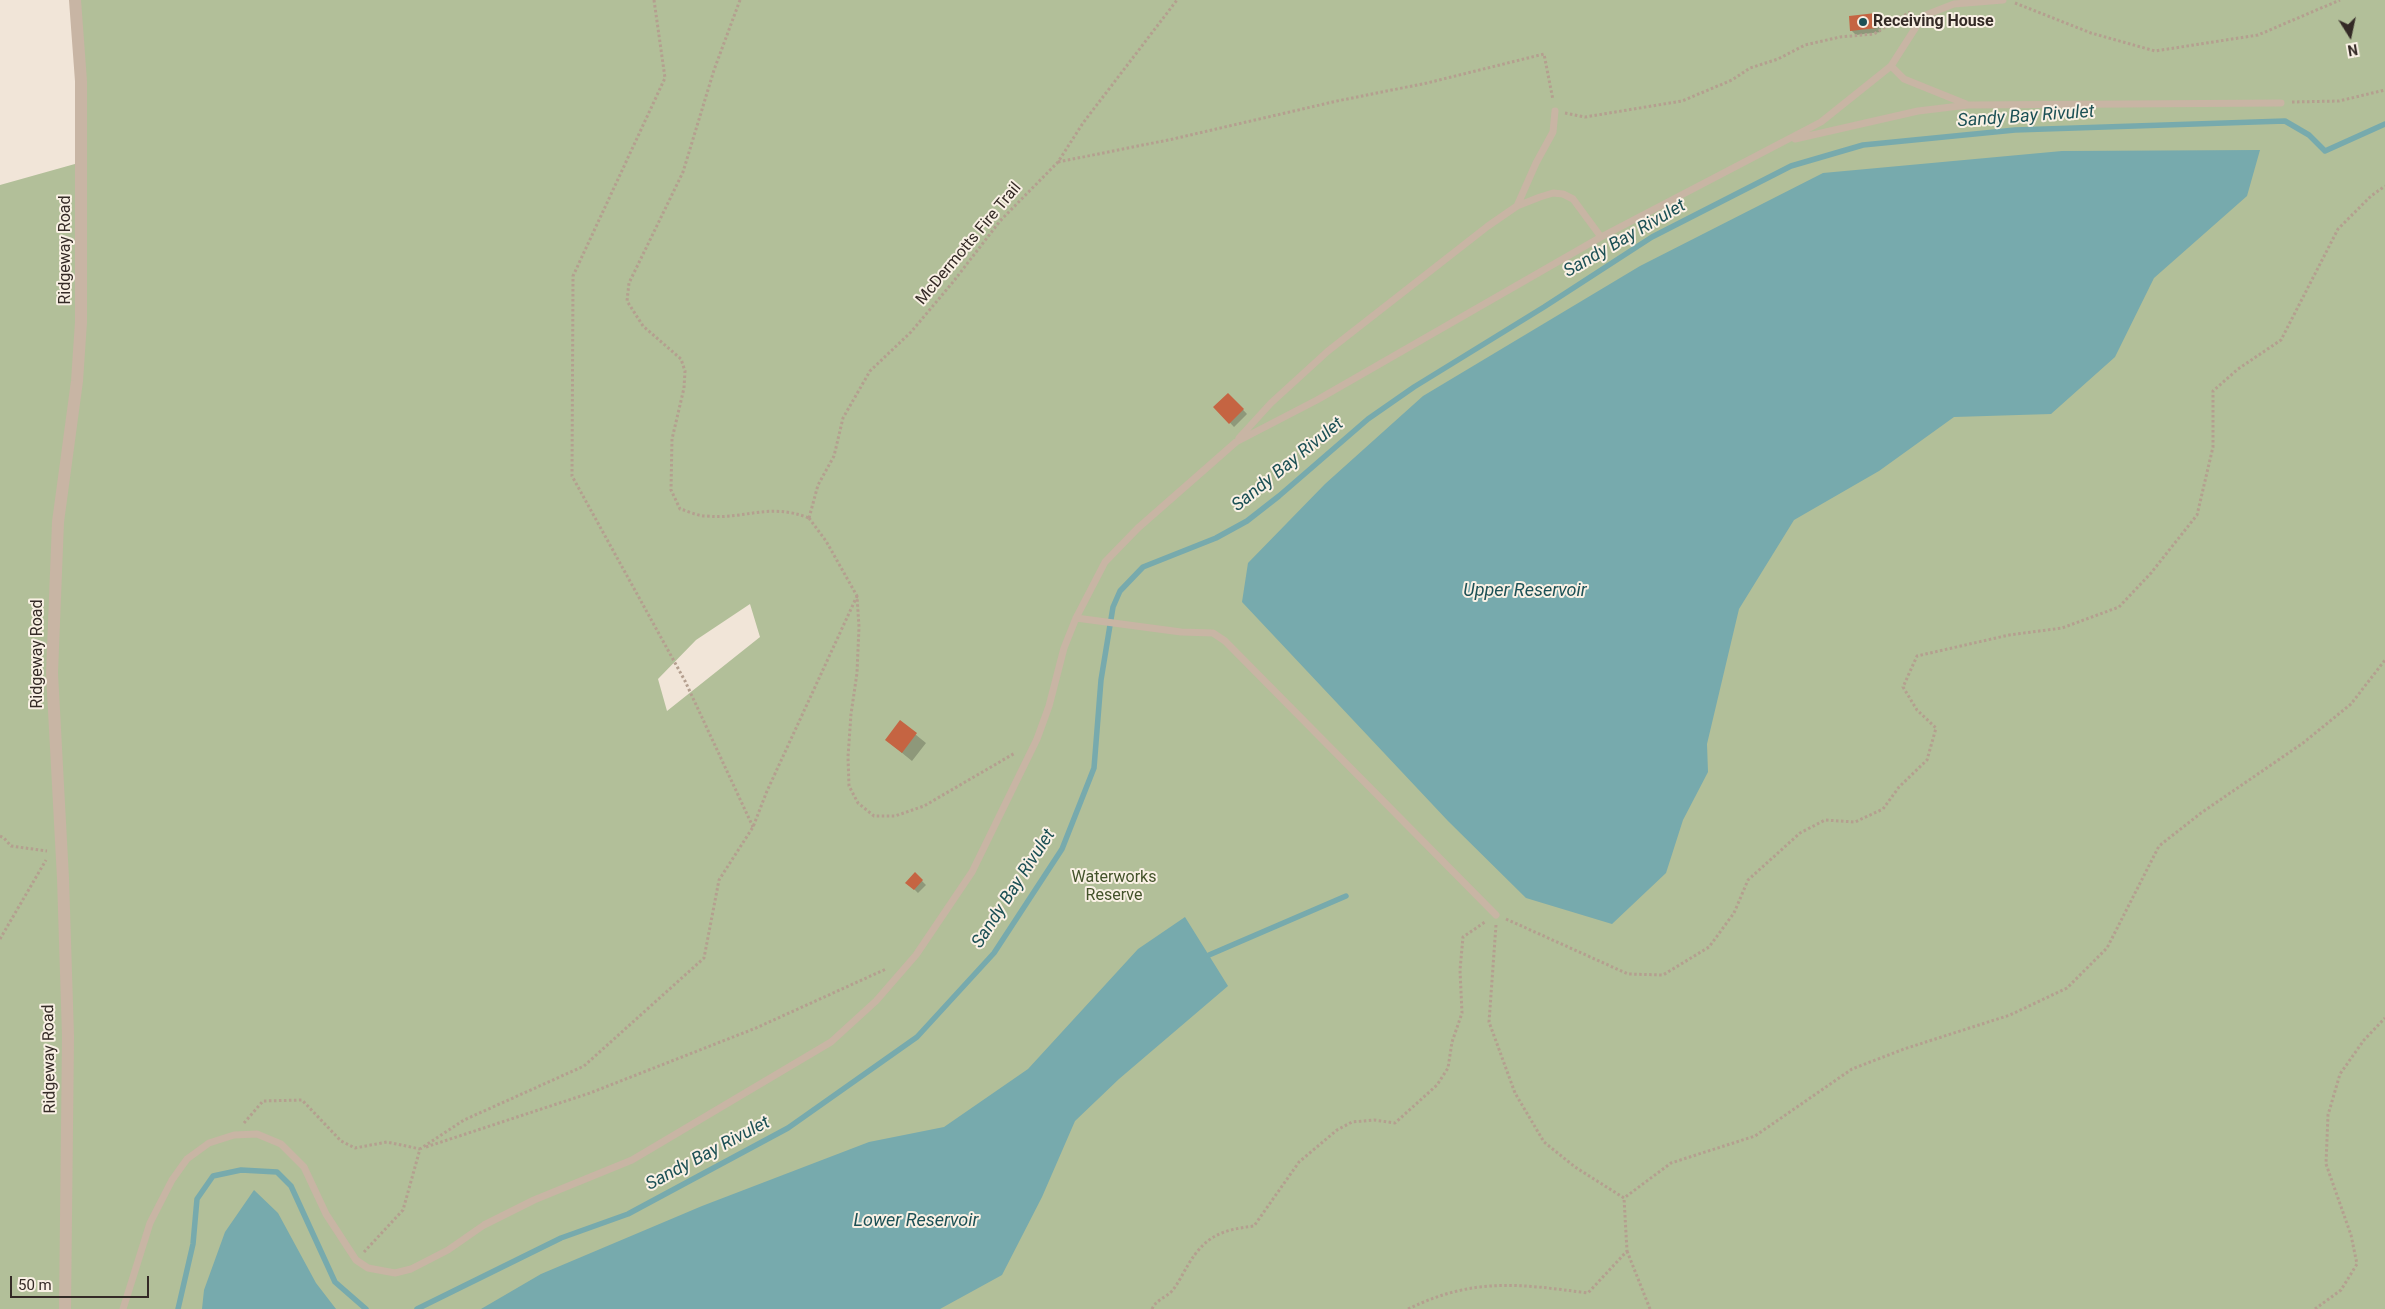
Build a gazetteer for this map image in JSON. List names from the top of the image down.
{
  "streets": {
    "street": ["Ridgeway Road"],
    "path": ["McDermotts Fire Trail"]
  },
  "water": ["Sandy Bay Rivulet", "Upper Reservoir", "Lower Reservoir"],
  "parks": ["Waterworks Reserve"],
  "places": ["Receiving House"],
  "scale_bar": "50 m",
  "north": "bottom"
}
